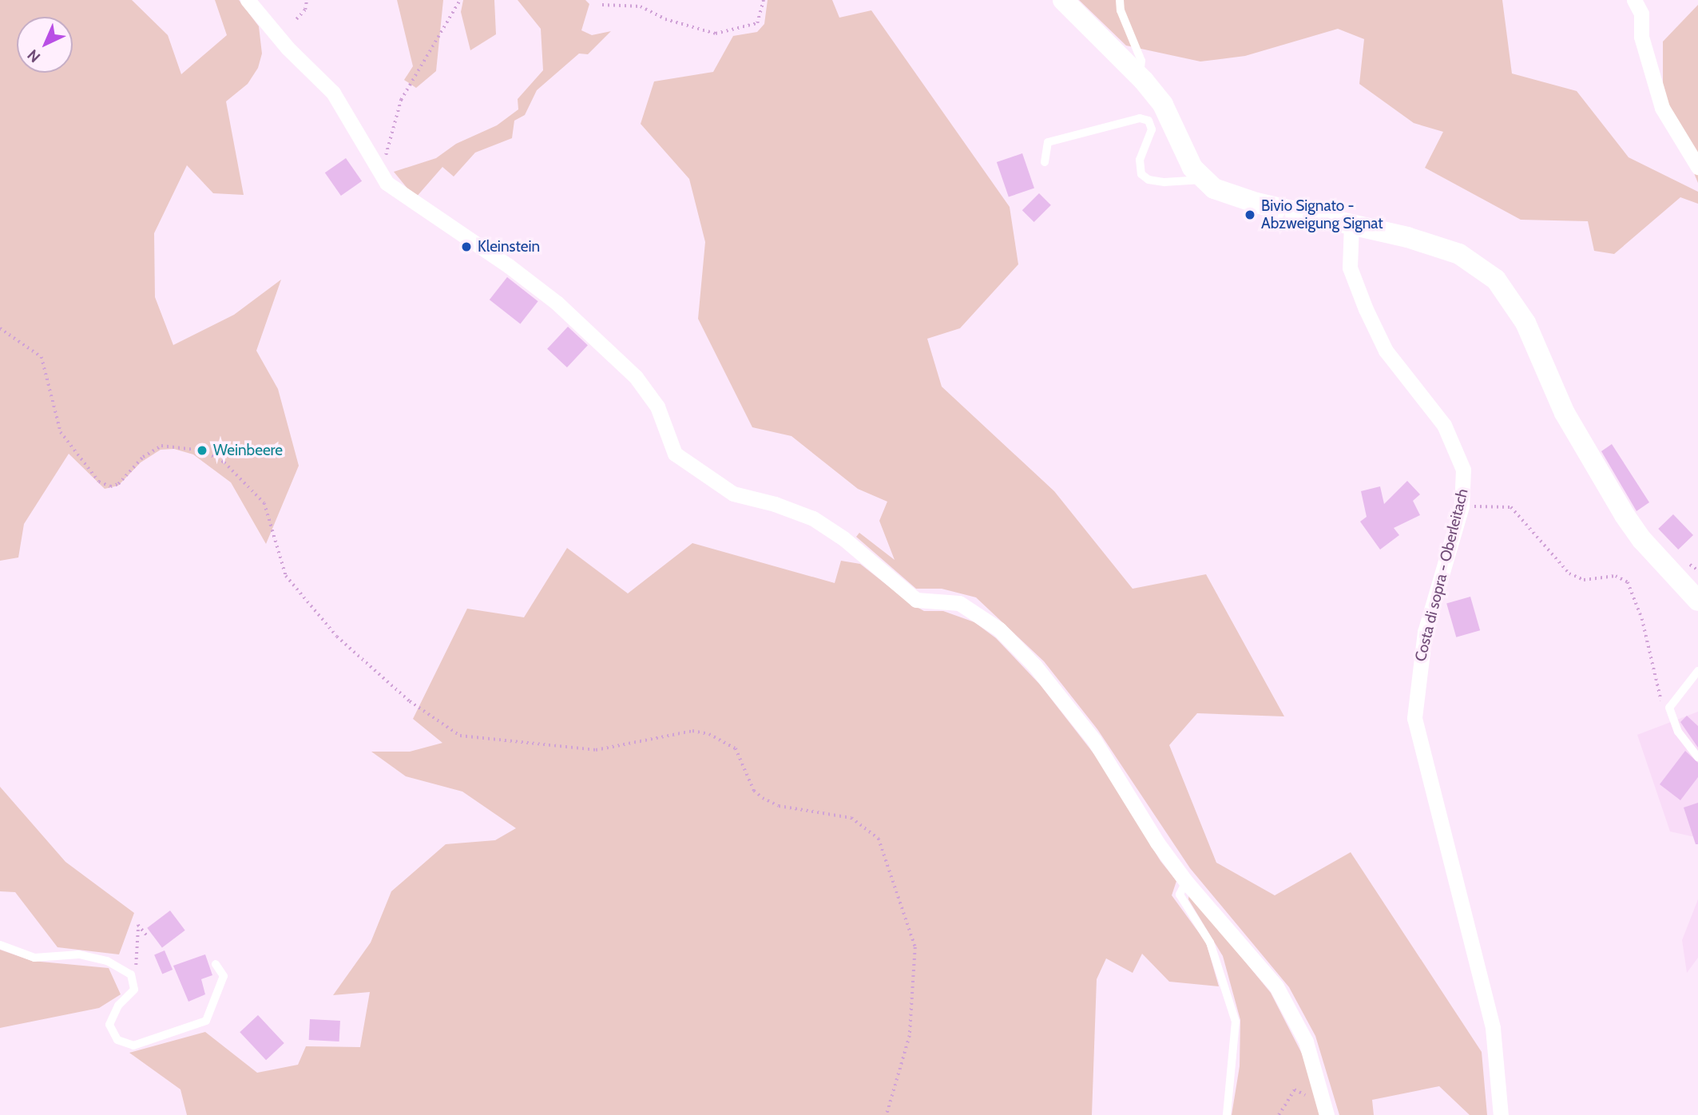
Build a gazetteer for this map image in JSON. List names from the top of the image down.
{
  "streets": {
    "street": ["Costa di sopra - Oberleitach"]
  },
  "places": ["Bivio Signato - Abzweigung Signat", "Kleinstein", "Weinbeere"],
  "north": "bottom left"
}
